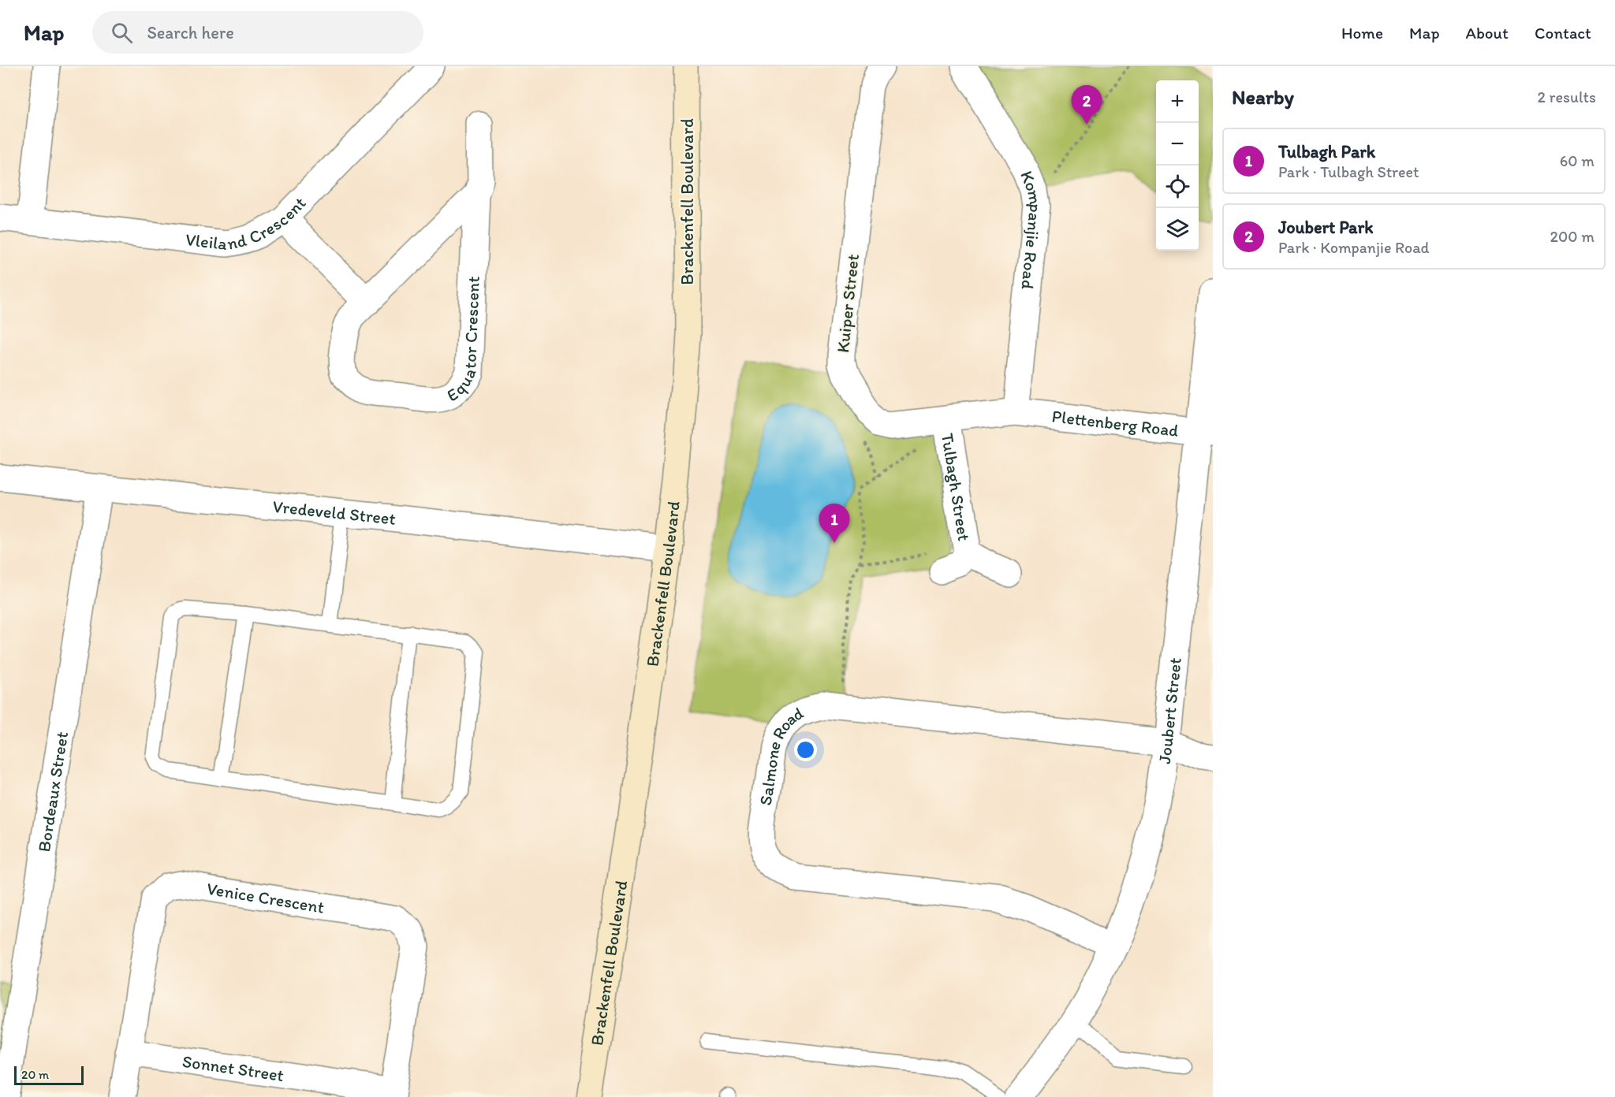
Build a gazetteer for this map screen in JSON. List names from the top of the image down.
{
  "streets": {
    "street": [
      "Brackenfell Boulevard",
      "Vleiland Crescent",
      "Kompanjie Road",
      "Kuiper Street",
      "Equator Crescent",
      "Plettenberg Road",
      "Tulbagh Street",
      "Vredeveld Street",
      "Joubert Street",
      "Salmone Road",
      "Bordeaux Street",
      "Venice Crescent",
      "Sonnet Street"
    ]
  },
  "crossings": [
    ["Brackenfell Boulevard", "Vredeveld Street"],
    ["Kompanjie Road", "Kuiper Street"],
    ["Kompanjie Road", "Plettenberg Road"],
    ["Kuiper Street", "Plettenberg Road"],
    ["Kuiper Street", "Tulbagh Street"],
    ["Plettenberg Road", "Joubert Street"],
    ["Vredeveld Street", "Bordeaux Street"],
    ["Joubert Street", "Salmone Road"],
    ["Venice Crescent", "Sonnet Street"]
  ],
  "scale_bar": "20 m",
  "page": {
    "header": "Map",
    "search": "Search here",
    "nav": [
      "Home",
      "Map",
      "About",
      "Contact"
    ],
    "heading": ["Nearby", "2 results"],
    "map_buttons": ["+", "−"],
    "pins": ["2", "1"],
    "list": [
      {
        "mark": "1",
        "name": "Tulbagh Park",
        "note": "Park · Tulbagh Street",
        "value": "60 m"
      },
      {
        "mark": "2",
        "name": "Joubert Park",
        "note": "Park · Kompanjie Road",
        "value": "200 m"
      }
    ],
    "scale": "20 m"
  }
}
